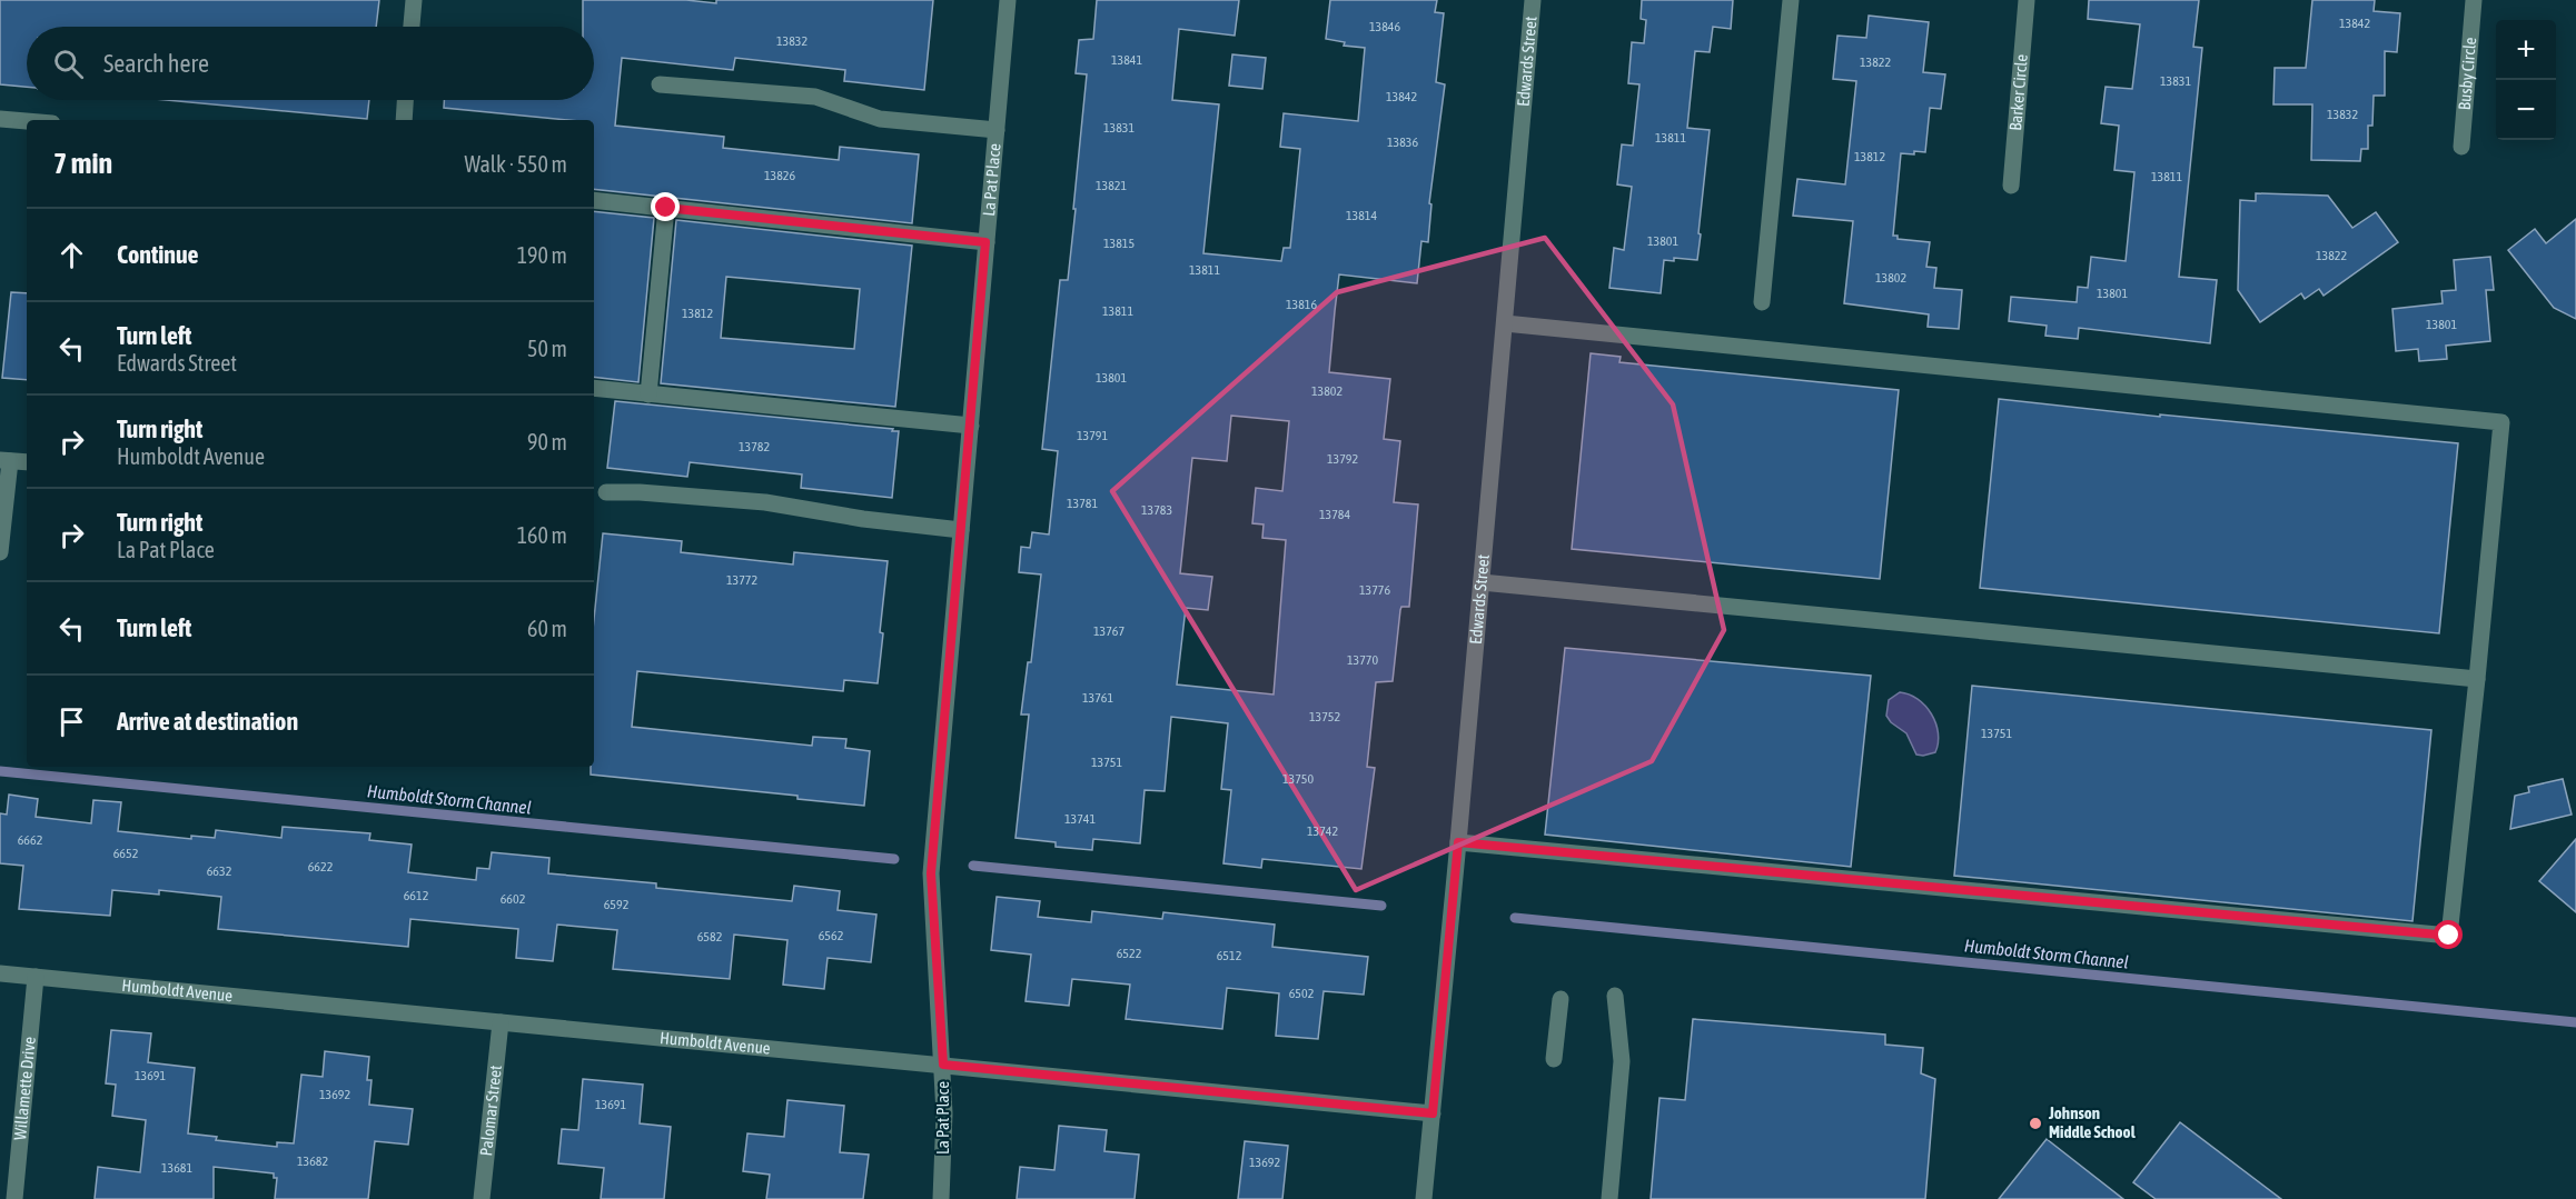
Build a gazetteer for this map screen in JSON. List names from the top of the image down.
{
  "streets": {
    "street": [
      "Edwards Street",
      "Busby Circle",
      "Barker Circle",
      "La Pat Place",
      "Humboldt Avenue",
      "Willamette Drive",
      "Palomar Street"
    ]
  },
  "crossings": [
    ["Edwards Street", "Humboldt Avenue"],
    ["La Pat Place", "Humboldt Avenue"],
    ["Humboldt Avenue", "Willamette Drive"],
    ["Humboldt Avenue", "Palomar Street"]
  ],
  "water": ["Humboldt Storm Channel"],
  "places": ["Johnson Middle School"],
  "house_numbers": [
    "13842",
    "13846",
    "13832",
    "13841",
    "13822",
    "13831",
    "13842",
    "13832",
    "13831",
    "13811",
    "13836",
    "13812",
    "13826",
    "13811",
    "13821",
    "13814",
    "13801",
    "13815",
    "13822",
    "13811",
    "13802",
    "13801",
    "13816",
    "13811",
    "13812",
    "13801",
    "13801",
    "13802",
    "13791",
    "13782",
    "13792",
    "13781",
    "13783",
    "13784",
    "13772",
    "13776",
    "13767",
    "13770",
    "13761",
    "13752",
    "13751",
    "13751",
    "13750",
    "13741",
    "13742",
    "6662",
    "6652",
    "6622",
    "6632",
    "6612",
    "6602",
    "6592",
    "6562",
    "6582",
    "6522",
    "6512",
    "6502",
    "13691",
    "13692",
    "13691",
    "13682",
    "13692",
    "13681"
  ],
  "page": {
    "map_buttons": ["+", "−"],
    "search": "Search here",
    "heading": ["7 min", "Walk · 550 m"],
    "list": [
      ["Continue", "190 m"],
      ["Turn left", "Edwards Street", "50 m"],
      ["Turn right", "Humboldt Avenue", "90 m"],
      ["Turn right", "La Pat Place", "160 m"],
      ["Turn left", "60 m"],
      "Arrive at destination"
    ]
  }
}
